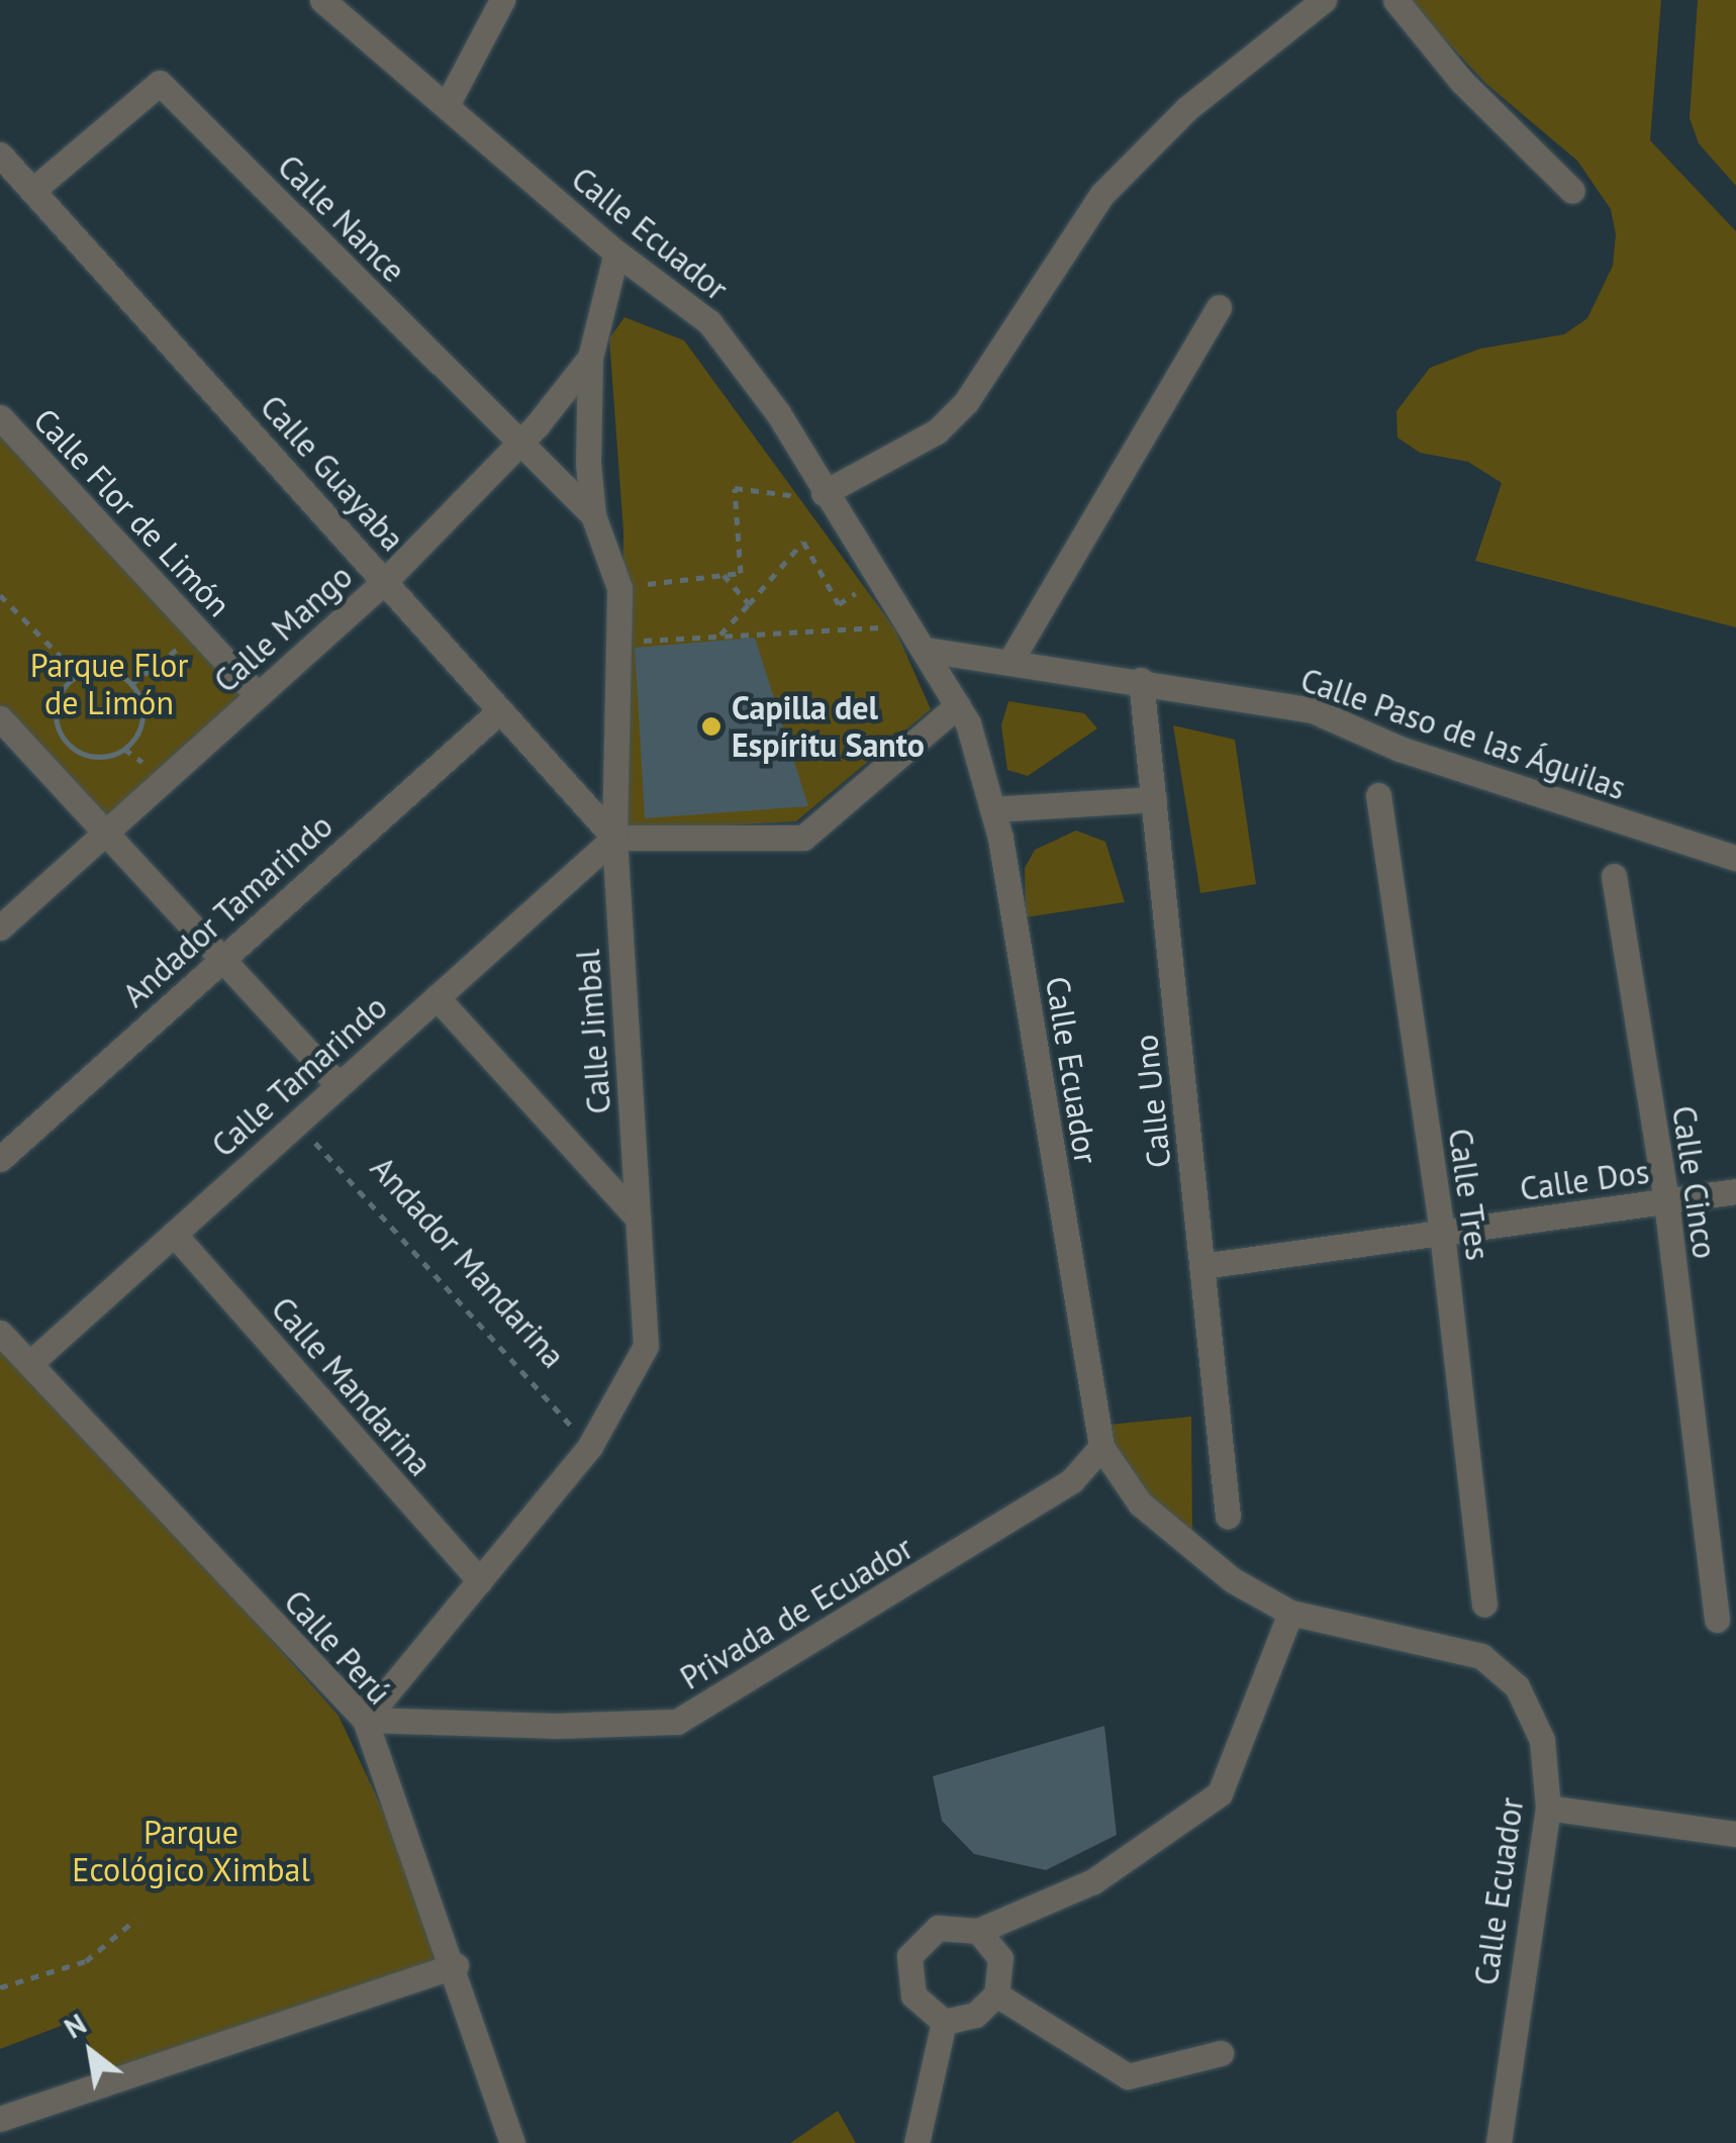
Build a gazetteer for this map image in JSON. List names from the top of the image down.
{
  "streets": {
    "street": [
      "Calle Nance",
      "Calle Ecuador",
      "Calle Guayaba",
      "Calle Flor de Limón",
      "Calle Mango",
      "Calle Paso de las Águilas",
      "Andador Tamarindo",
      "Calle Jimbal",
      "Calle Tamarindo",
      "Calle Uno",
      "Calle Dos",
      "Calle Cinco",
      "Calle Tres",
      "Calle Mandarina",
      "Privada de Ecuador",
      "Calle Perú"
    ],
    "path": ["Andador Mandarina"]
  },
  "crossings": [
    ["Calle Nance", "Calle Guayaba"],
    ["Calle Nance", "Calle Mango"],
    ["Calle Nance", "Calle Jimbal"],
    ["Calle Ecuador", "Calle Paso de las Águilas"],
    ["Calle Ecuador", "Calle Jimbal"],
    ["Calle Ecuador", "Privada de Ecuador"],
    ["Calle Guayaba", "Calle Mango"],
    ["Calle Guayaba", "Andador Tamarindo"],
    ["Calle Guayaba", "Calle Jimbal"],
    ["Calle Guayaba", "Calle Tamarindo"],
    ["Calle Flor de Limón", "Calle Mango"],
    ["Calle Mango", "Calle Jimbal"],
    ["Calle Paso de las Águilas", "Calle Uno"],
    ["Calle Jimbal", "Calle Tamarindo"],
    ["Calle Jimbal", "Andador Mandarina"],
    ["Calle Jimbal", "Calle Mandarina"],
    ["Calle Jimbal", "Privada de Ecuador"],
    ["Calle Jimbal", "Calle Perú"],
    ["Calle Tamarindo", "Andador Mandarina"],
    ["Calle Tamarindo", "Calle Mandarina"],
    ["Calle Tamarindo", "Calle Perú"],
    ["Calle Uno", "Calle Dos"],
    ["Calle Dos", "Calle Cinco"],
    ["Calle Dos", "Calle Tres"],
    ["Privada de Ecuador", "Calle Perú"]
  ],
  "parks": ["Parque Flor de Limón", "Parque Ecológico Ximbal"],
  "places": ["Capilla del Espíritu Santo"],
  "north": "top left"
}
